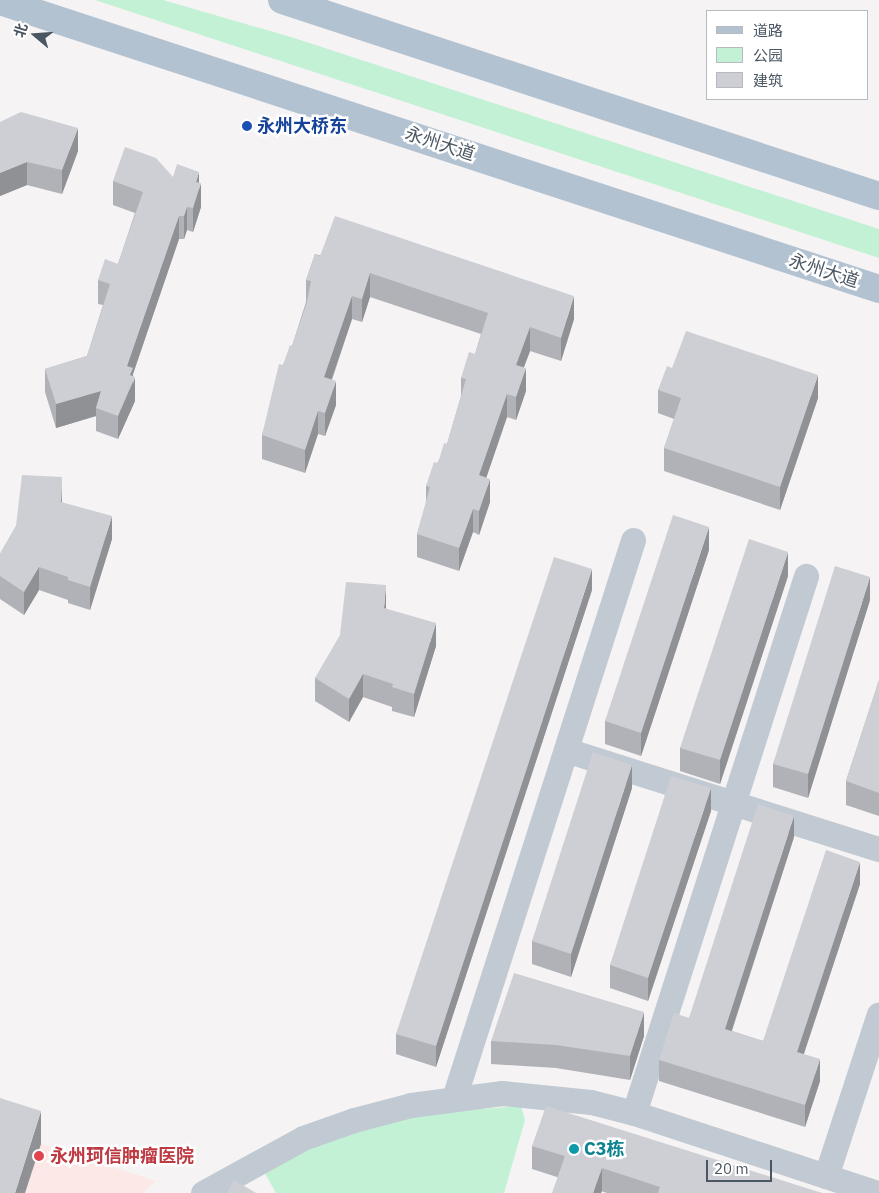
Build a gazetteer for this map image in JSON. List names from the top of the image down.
{
  "streets": {
    "main road": ["永州大道"]
  },
  "places": ["永州大桥东", "C3栋", "永州珂信肿瘤医院"],
  "legend": ["道路", "公园", "建筑"],
  "scale_bar": "20 m",
  "north": "left"
}
